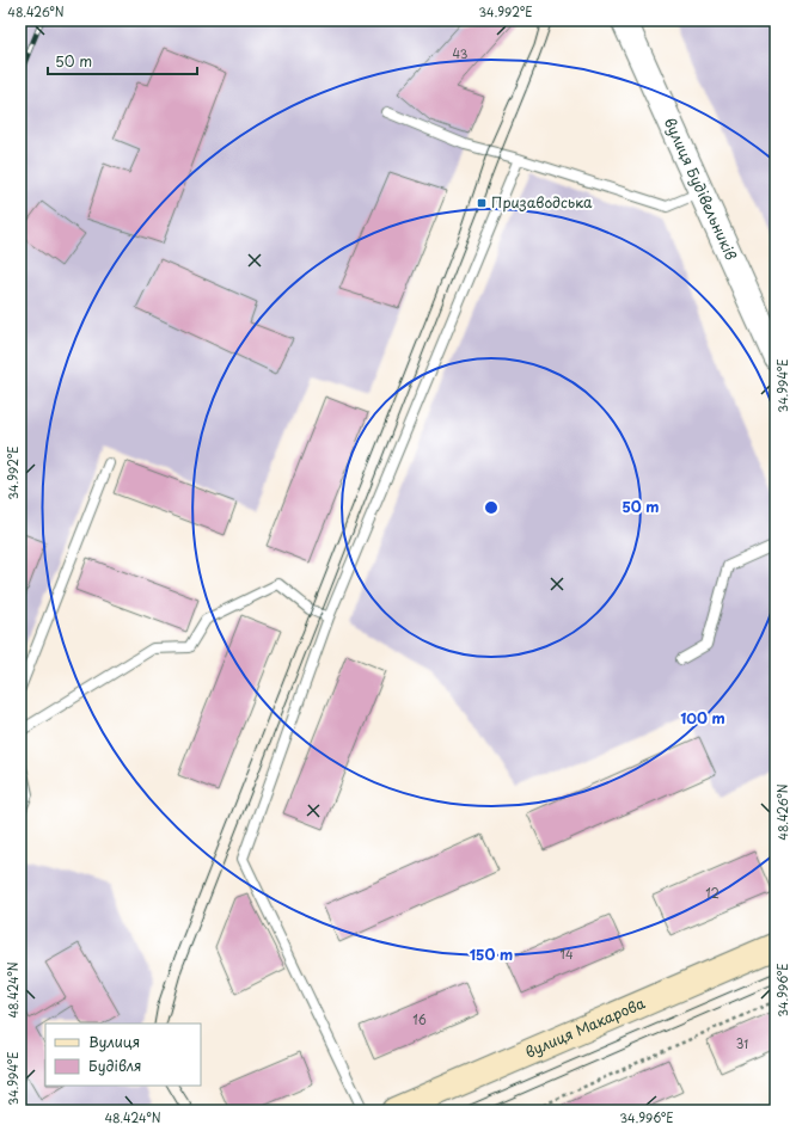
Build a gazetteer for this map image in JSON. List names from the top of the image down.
{
  "streets": {
    "main road": ["вулиця Макарова"],
    "street": ["вулиця Будівельників"]
  },
  "places": {
    "transit": ["Призаводська"]
  },
  "house_numbers": [
    "43",
    "12",
    "14",
    "16",
    "31"
  ],
  "legend": ["Вулиця", "Будівля"],
  "scale_bar": "50 m",
  "coordinates": [
    "48.426°N",
    "34.992°E",
    "34.994°E",
    "48.424°N",
    "34.996°E"
  ],
  "rings": ["50 m", "100 m", "150 m"]
}
